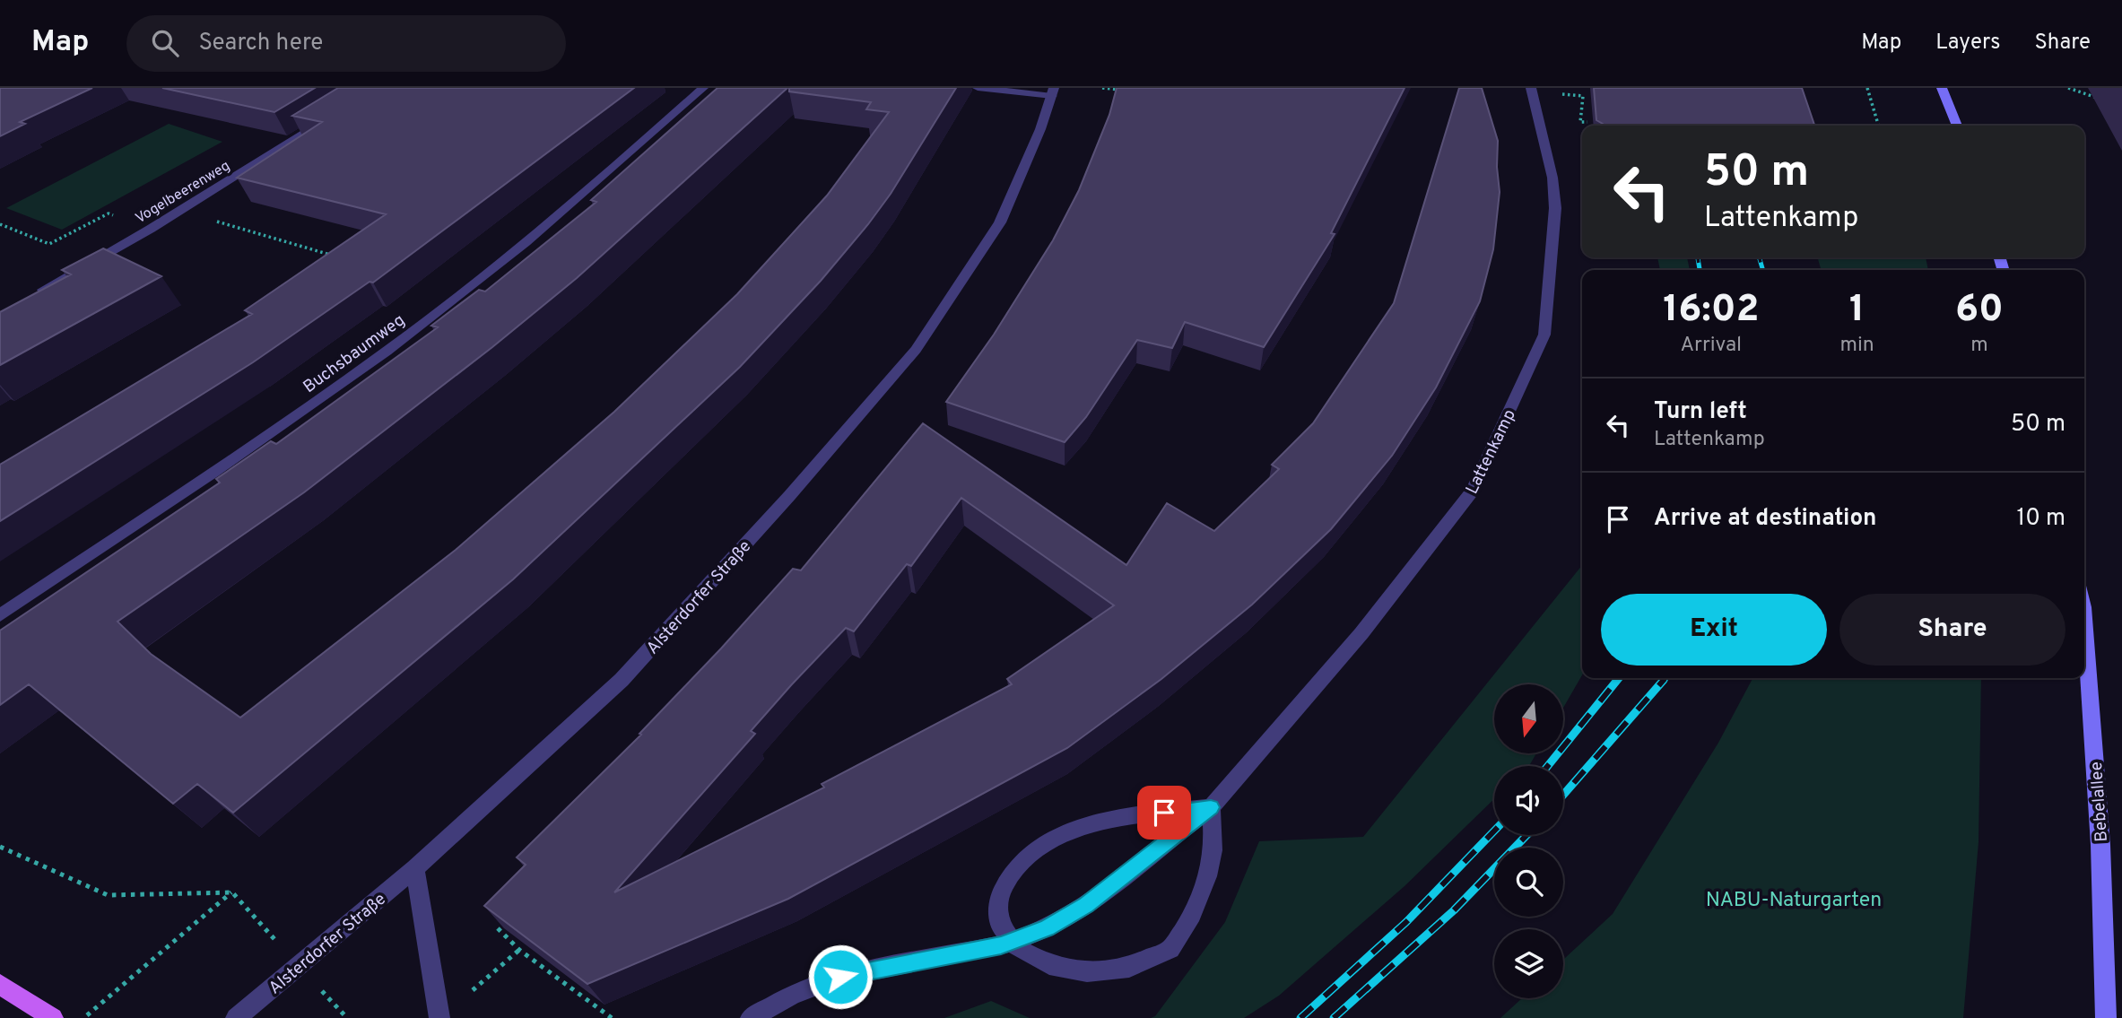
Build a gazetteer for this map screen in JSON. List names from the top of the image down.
{
  "streets": {
    "main road": ["Bebelallee"],
    "street": [
      "Vogelbeerenweg",
      "Buchsbaumweg",
      "Lattenkamp",
      "Alsterdorfer Straße"
    ]
  },
  "parks": ["NABU-Naturgarten"],
  "north": "bottom",
  "page": {
    "header": "Map",
    "search": "Search here",
    "nav": ["Map", "Layers", "Share"],
    "turn": ["50 m", "Lattenkamp"],
    "eta": [
      "16:02",
      "Arrival",
      "1",
      "min",
      "60",
      "m"
    ],
    "list": [
      {
        "name": "Turn left",
        "note": "Lattenkamp",
        "value": "50 m"
      },
      {
        "name": "Arrive at destination",
        "value": "10 m"
      }
    ],
    "buttons": ["Exit", "Share"]
  }
}
